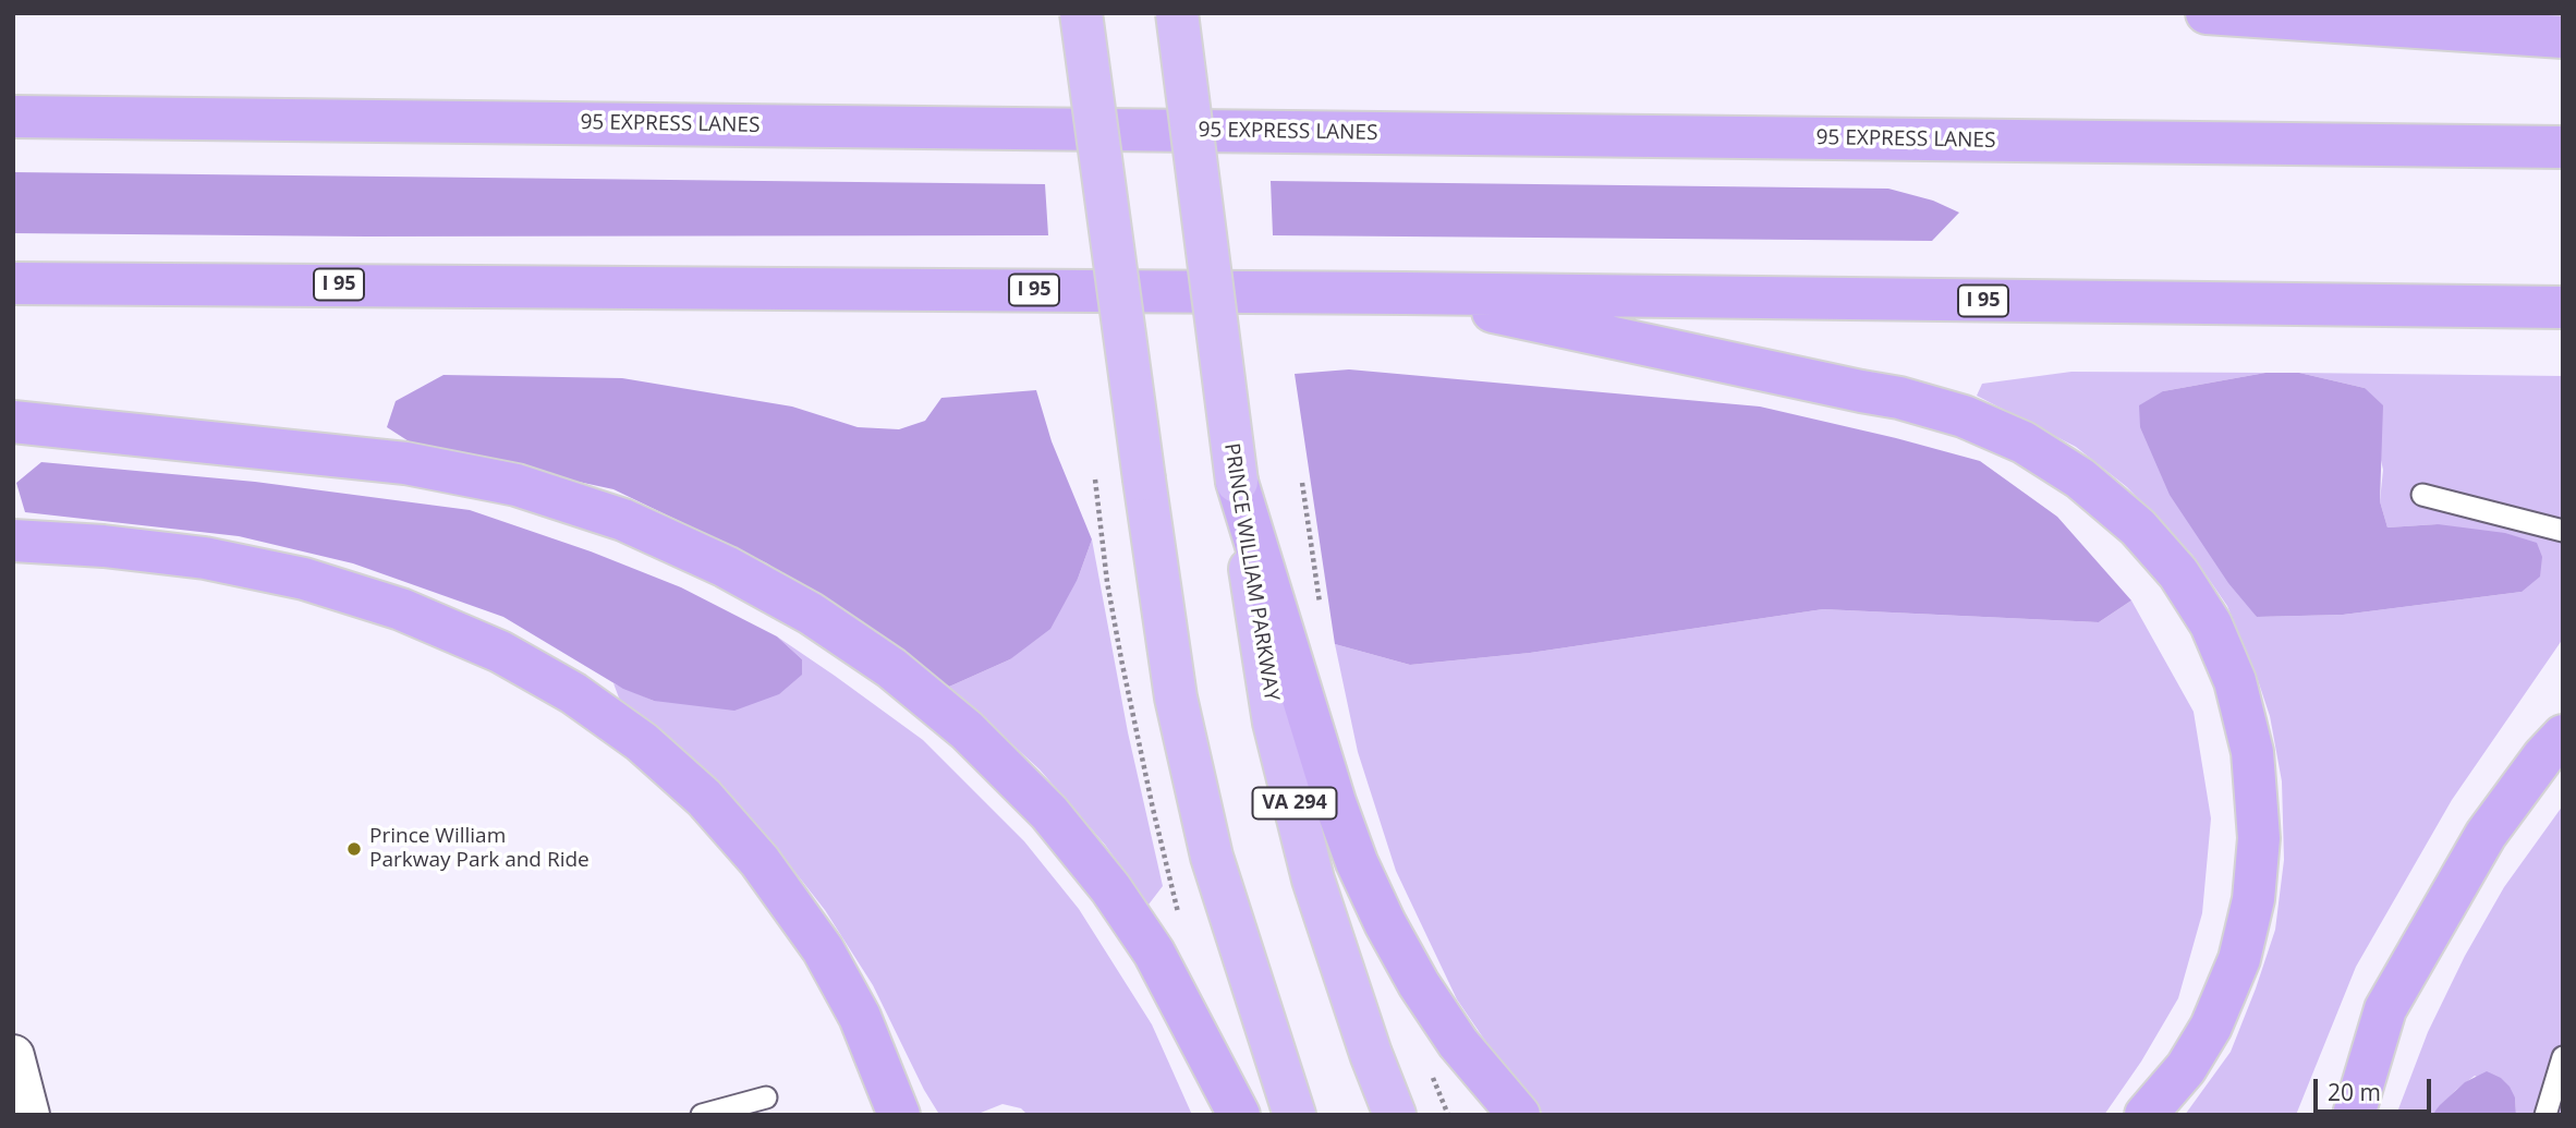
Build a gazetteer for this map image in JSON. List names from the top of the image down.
{
  "streets": {
    "highway": [
      "95 EXPRESS LANES",
      "I 95",
      "PRINCE WILLIAM PARKWAY",
      "VA 294"
    ]
  },
  "places": ["Prince William Parkway Park and Ride"],
  "scale_bar": "20 m"
}
